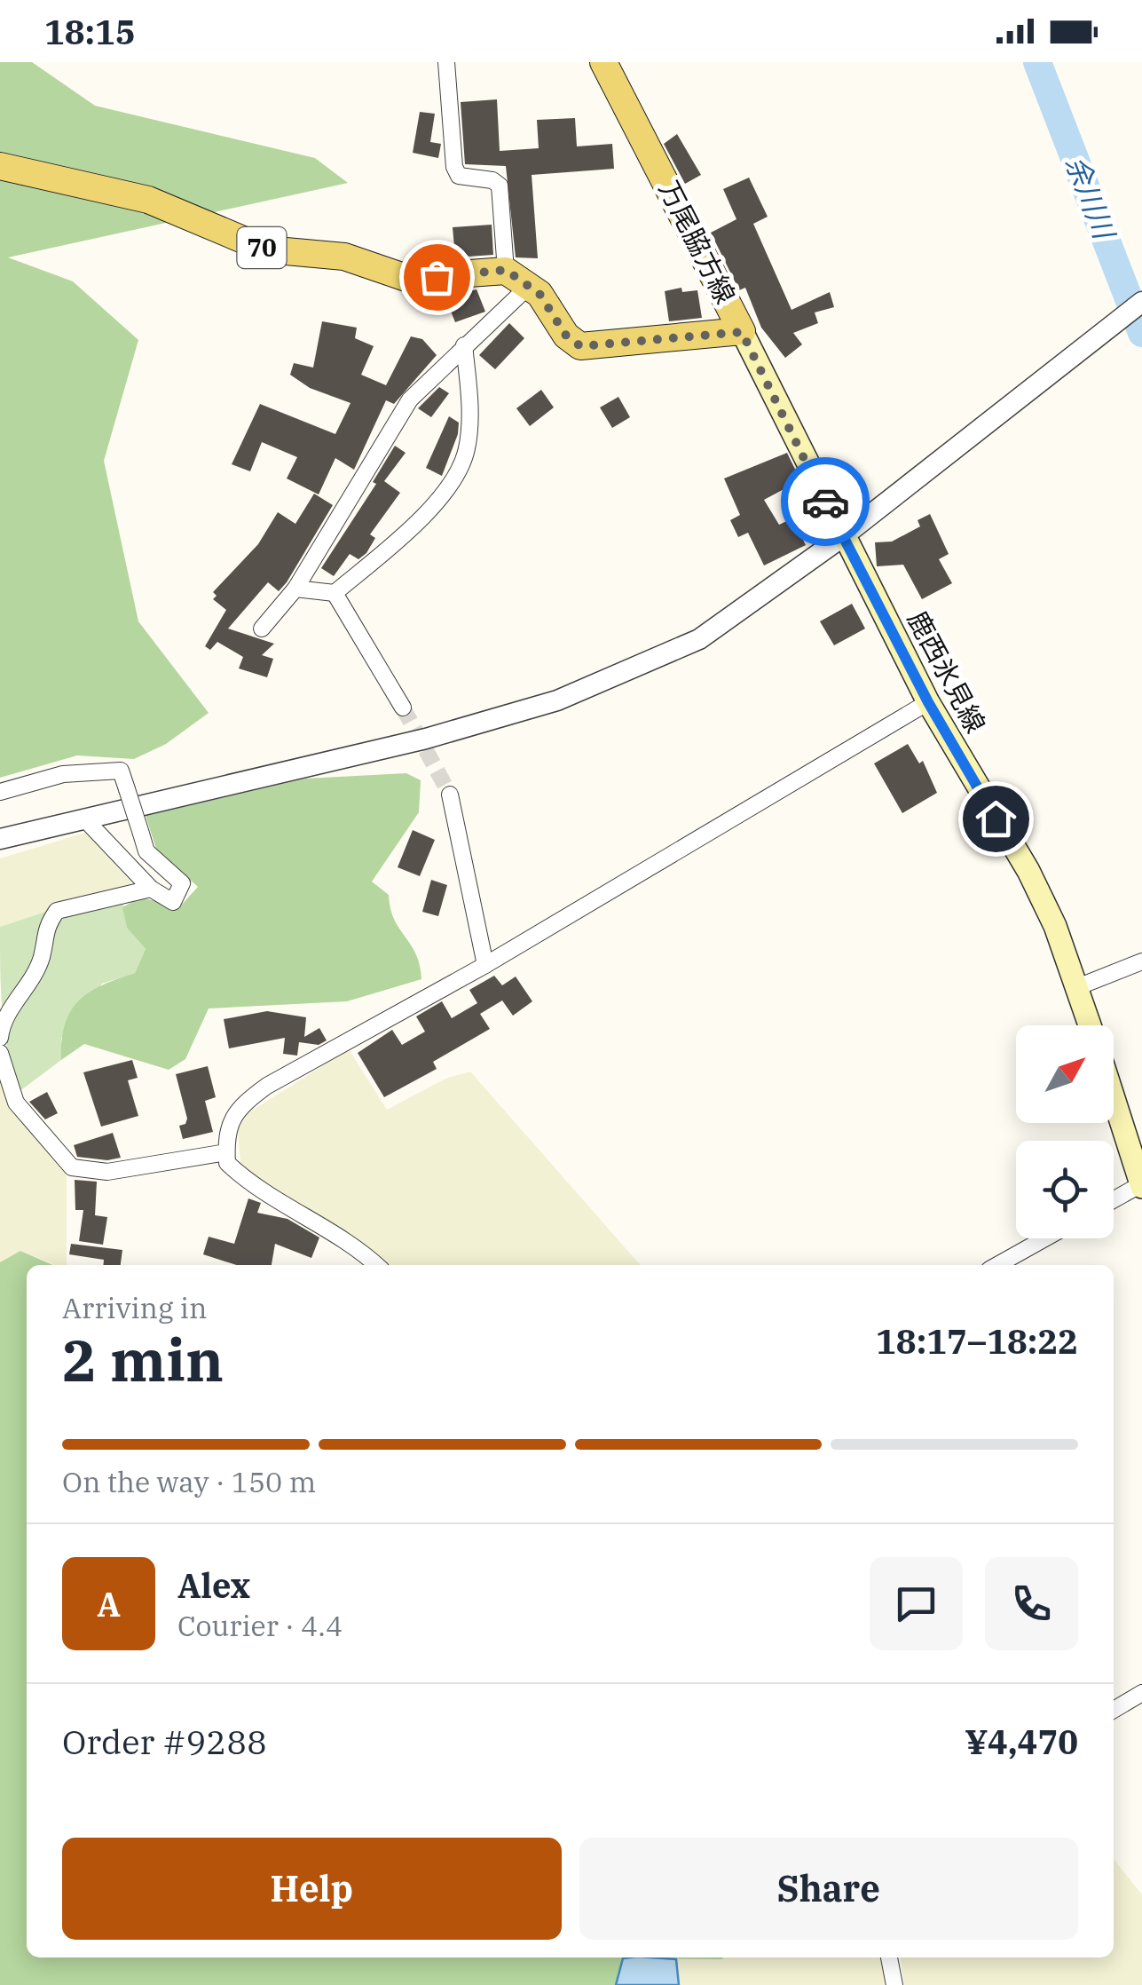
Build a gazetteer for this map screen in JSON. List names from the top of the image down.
{
  "streets": {
    "main road": ["万尾脇方線", "70", "鹿西氷見線"]
  },
  "crossings": [
    ["万尾脇方線", "70"],
    ["万尾脇方線", "鹿西氷見線"]
  ],
  "water": ["余川川"],
  "north": "top right",
  "page": {
    "status": "18:15",
    "heading": ["2 min", "Arriving in", "18:17–18:22"],
    "panel": [
      "Alex",
      "Courier · 4.4",
      "Order #9288",
      "¥4,470"
    ],
    "bar": "On the way · 150 m",
    "round": "A",
    "buttons": ["Help", "Share"]
  }
}
